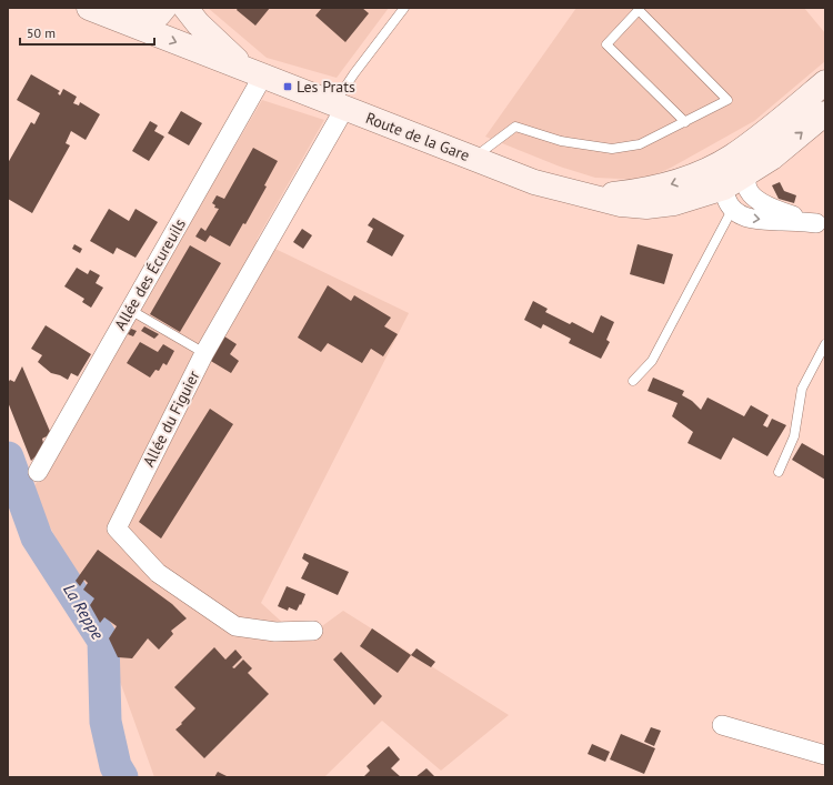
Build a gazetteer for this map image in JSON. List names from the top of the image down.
{
  "streets": {
    "main road": ["Route de la Gare"],
    "street": ["Allée des Écureuils", "Allée du Figuier"]
  },
  "crossings": [
    ["Route de la Gare", "Allée des Écureuils"],
    ["Route de la Gare", "Allée du Figuier"]
  ],
  "water": ["La Reppe"],
  "places": {
    "transit": ["Les Prats"]
  },
  "scale_bar": "50 m"
}
